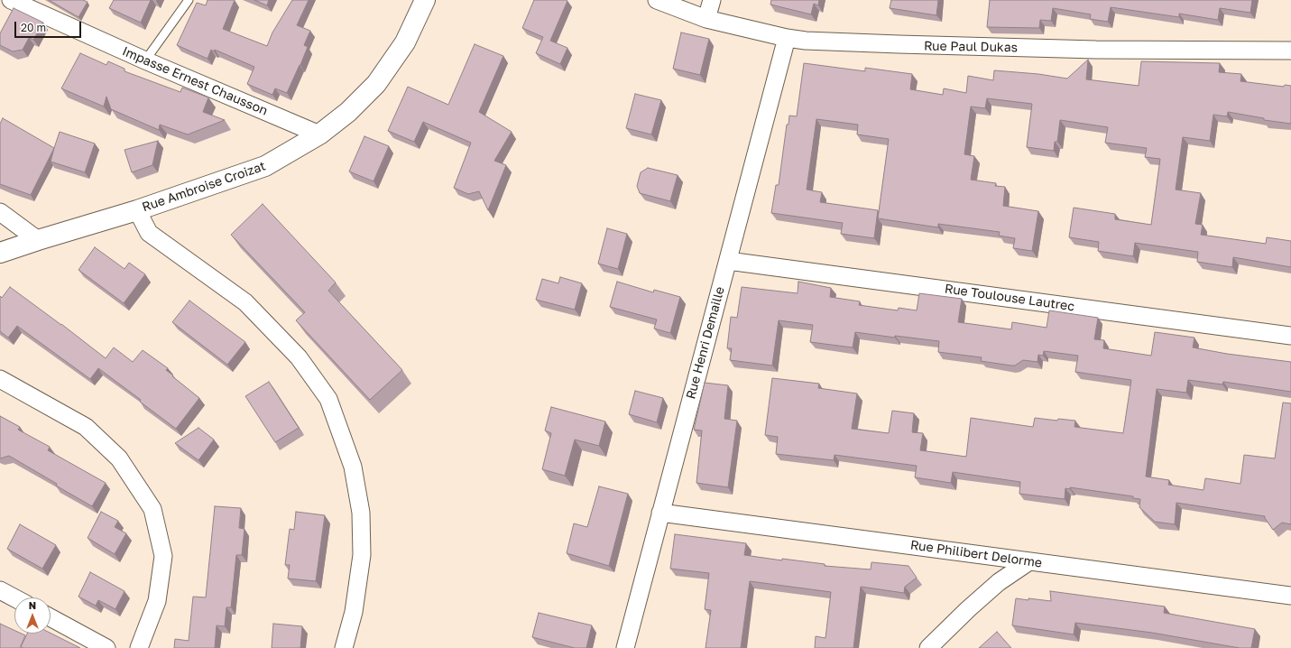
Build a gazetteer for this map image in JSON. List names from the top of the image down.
{
  "streets": {
    "street": [
      "Rue Paul Dukas",
      "Impasse Ernest Chausson",
      "Rue Ambroise Croizat",
      "Rue Toulouse Lautrec",
      "Rue Henri Demaille",
      "Rue Philibert Delorme"
    ]
  },
  "crossings": [
    ["Rue Paul Dukas", "Rue Henri Demaille"],
    ["Impasse Ernest Chausson", "Rue Ambroise Croizat"],
    ["Rue Toulouse Lautrec", "Rue Henri Demaille"],
    ["Rue Henri Demaille", "Rue Philibert Delorme"]
  ],
  "scale_bar": "20 m",
  "north": "top"
}
